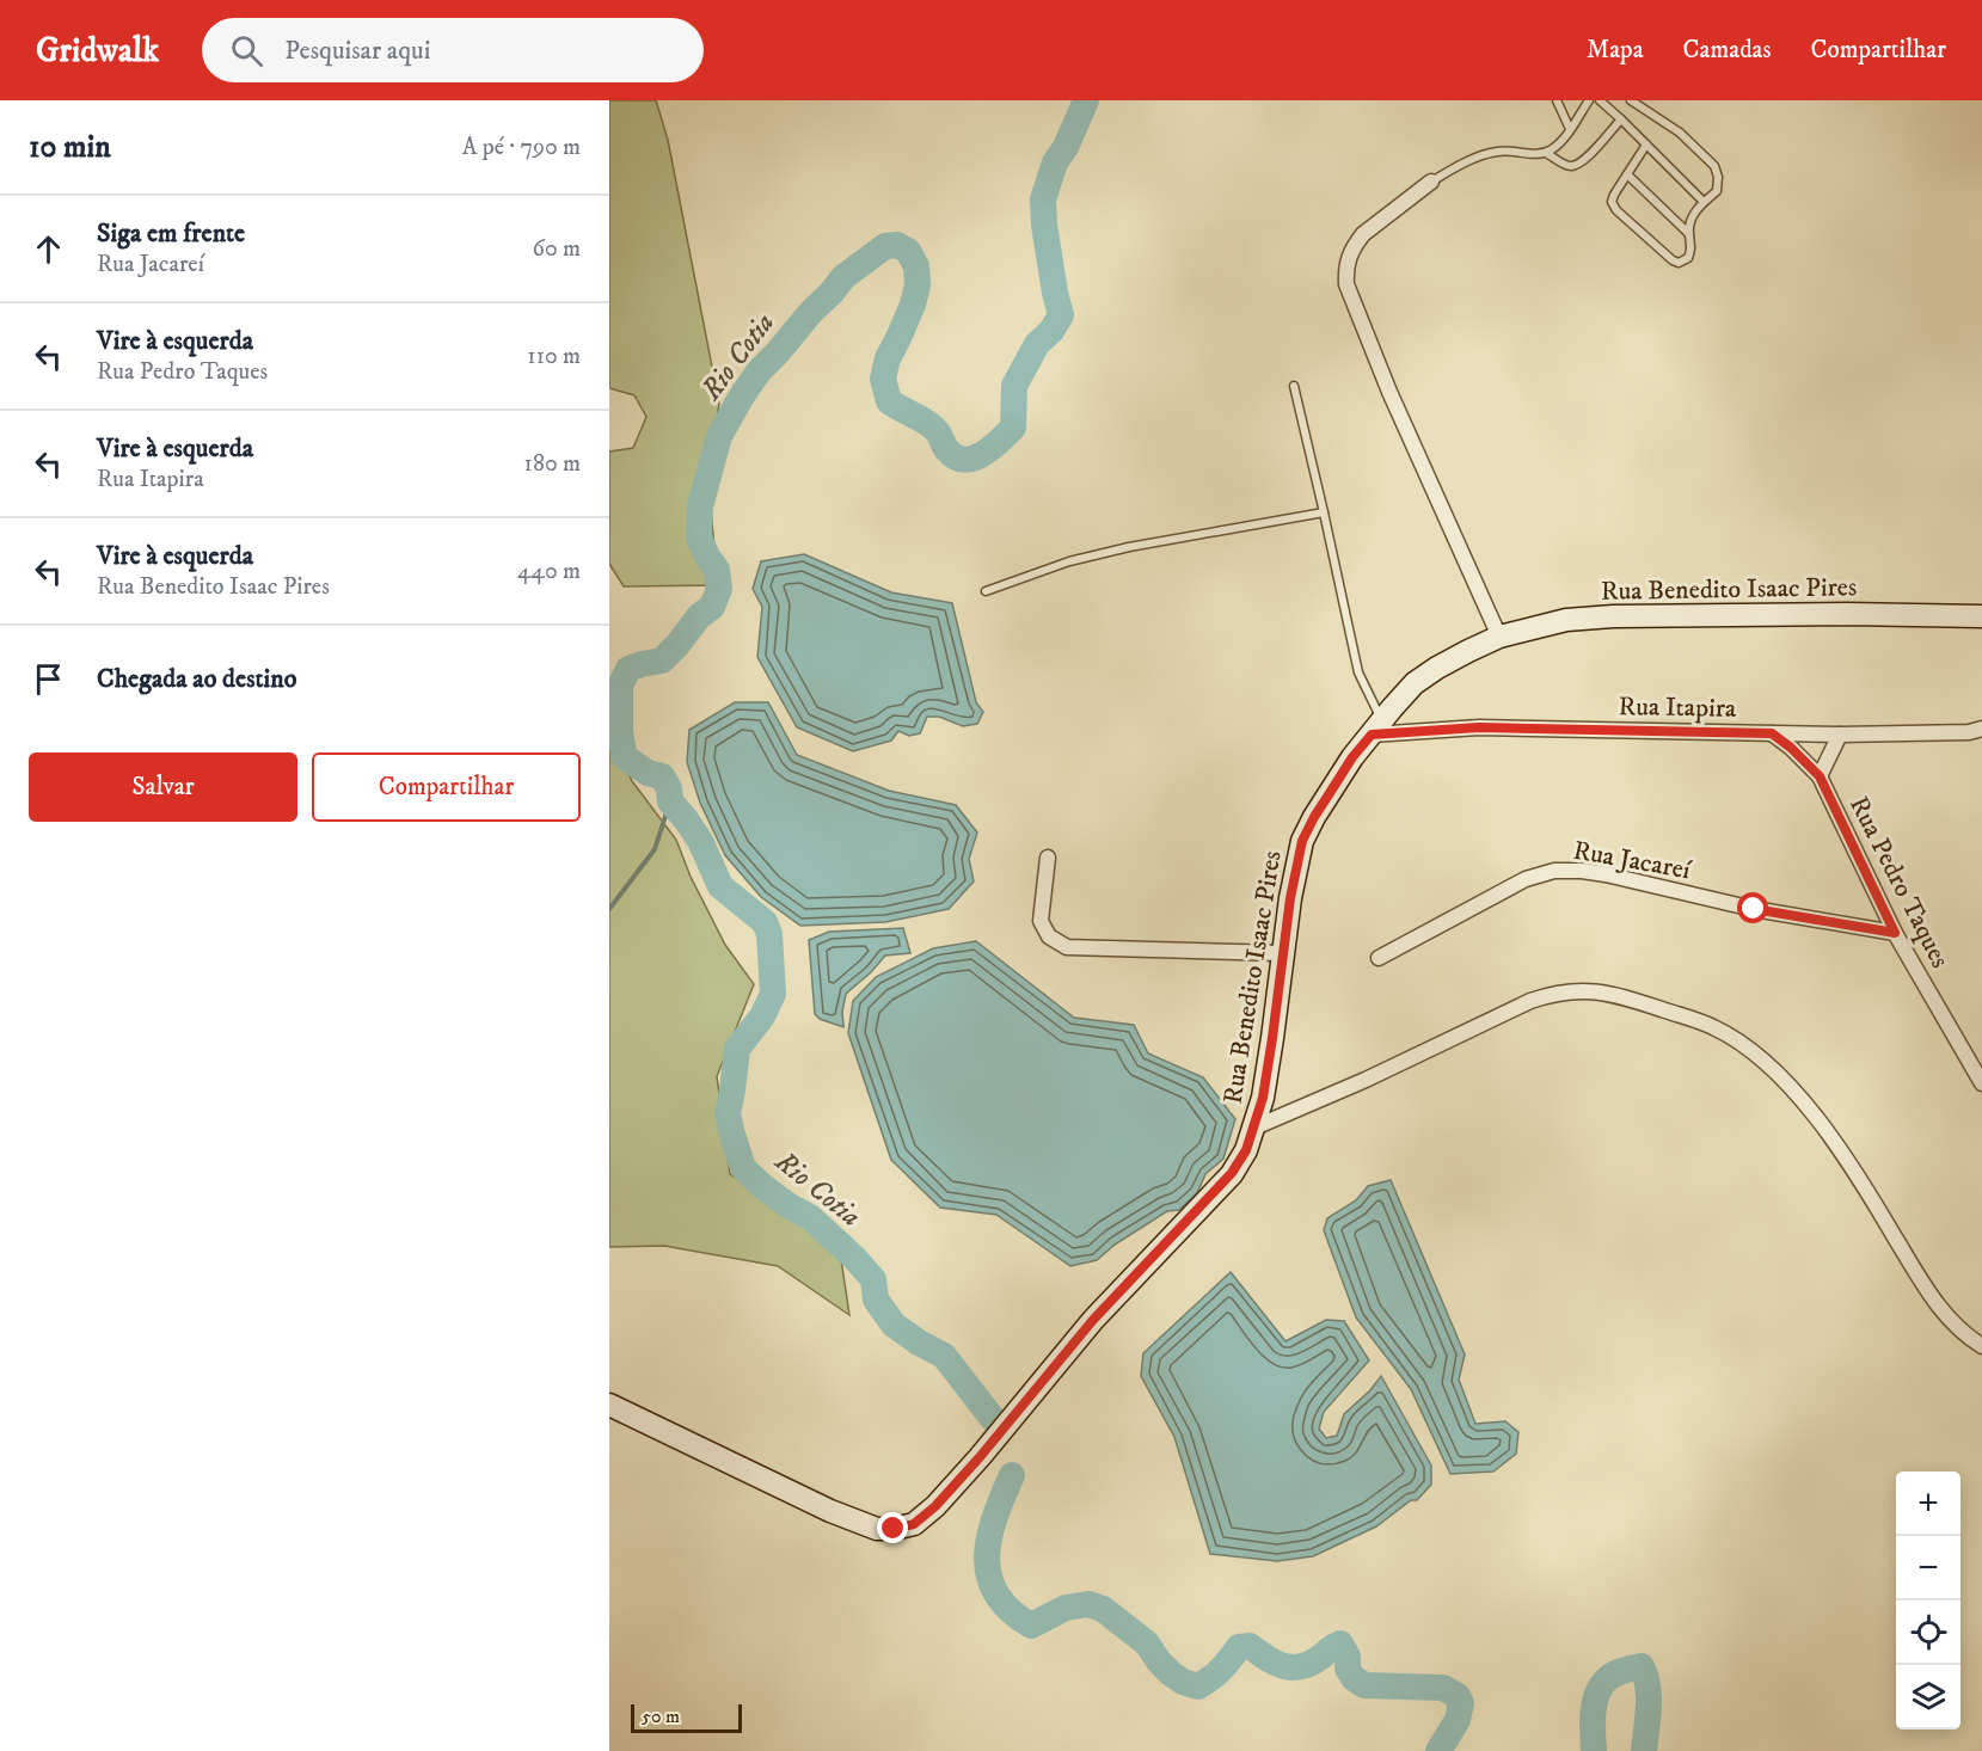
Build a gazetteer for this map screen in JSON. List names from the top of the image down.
{
  "streets": {
    "street": [
      "Rua Benedito Isaac Pires",
      "Rua Itapira",
      "Rua Jacareí",
      "Rua Pedro Taques"
    ]
  },
  "crossings": [
    ["Rua Benedito Isaac Pires", "Rua Itapira"],
    ["Rua Itapira", "Rua Pedro Taques"],
    ["Rua Jacareí", "Rua Pedro Taques"]
  ],
  "water": ["Rio Cotia"],
  "scale_bar": "50 m",
  "page": {
    "header": "Gridwalk",
    "search": "Pesquisar aqui",
    "nav": ["Mapa", "Camadas", "Compartilhar"],
    "heading": ["10 min", "A pé · 790 m"],
    "list": [
      ["Siga em frente", "Rua Jacareí", "60 m"],
      ["Vire à esquerda", "Rua Pedro Taques", "110 m"],
      ["Vire à esquerda", "Rua Itapira", "180 m"],
      ["Vire à esquerda", "Rua Benedito Isaac Pires", "440 m"],
      "Chegada ao destino"
    ],
    "buttons": ["Salvar", "Compartilhar"],
    "map_buttons": ["+", "−"],
    "scale": "50 m"
  }
}
